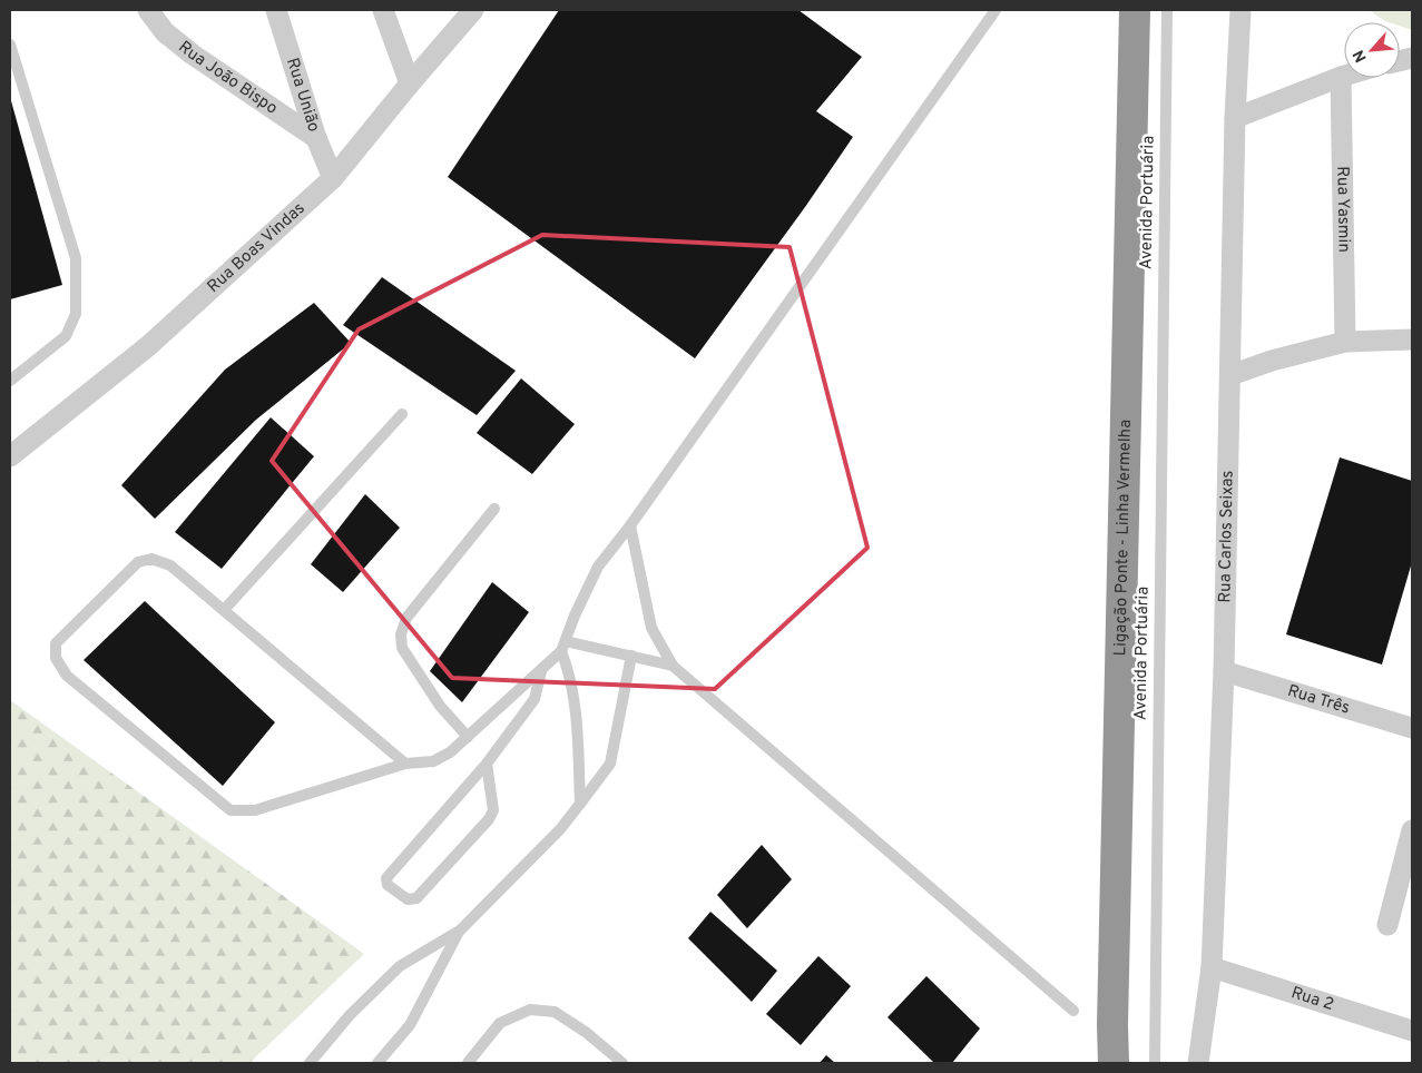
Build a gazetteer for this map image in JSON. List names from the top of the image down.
{
  "streets": {
    "highway": ["Ligação Ponte - Linha Vermelha"],
    "street": [
      "Rua João Bispo",
      "Rua União",
      "Rua Yasmin",
      "Rua Boas Vindas",
      "Rua Carlos Seixas",
      "Rua Três",
      "Rua 2"
    ],
    "lane": ["Avenida Portuária"]
  },
  "crossings": [
    ["Rua João Bispo", "Rua União"],
    ["Rua União", "Rua Boas Vindas"],
    ["Rua Carlos Seixas", "Rua Três"],
    ["Rua Carlos Seixas", "Rua 2"]
  ],
  "north": "bottom left"
}
